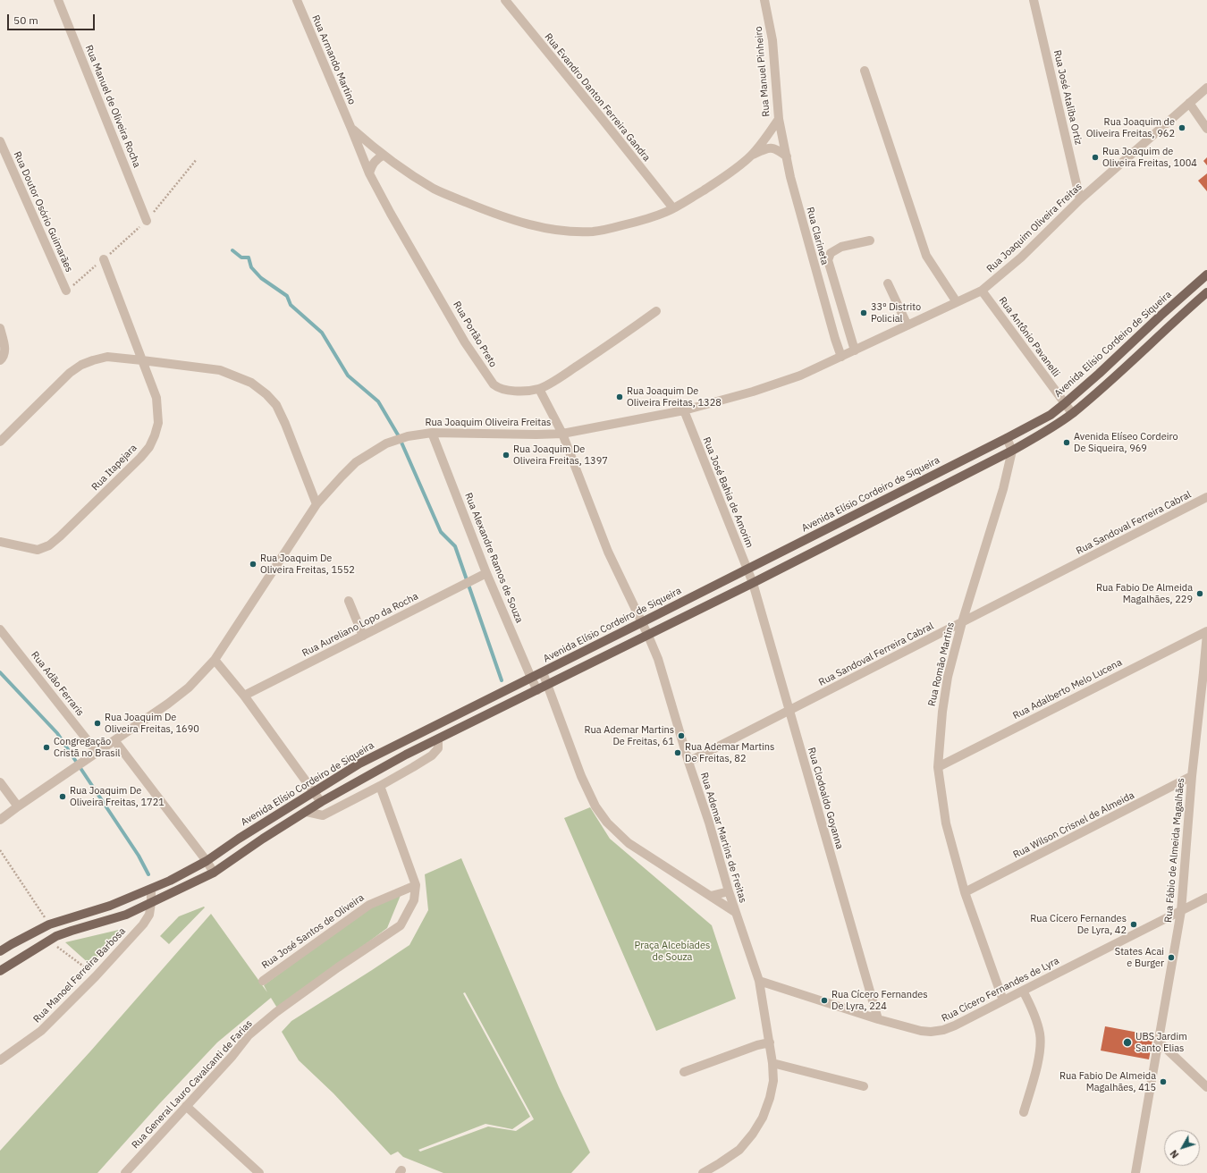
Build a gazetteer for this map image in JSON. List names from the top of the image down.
{
  "streets": {
    "main road": ["Avenida Elísio Cordeiro de Siqueira"],
    "street": [
      "Rua Armando Martino",
      "Rua Manuel Pinheiro",
      "Rua Evandro Danton Ferreira Gandra",
      "Rua José Ataliba Ortiz",
      "Rua Manuel de Oliveira Rocha",
      "Rua Doutor Osório Guimarães",
      "Rua Joaquim Oliveira Freitas",
      "Rua Clarineta",
      "Rua Portão Preto",
      "Rua Antônio Pavanelli",
      "Rua Itapejara",
      "Rua José Bahia de Amorim",
      "Rua Sandoval Ferreira Cabral",
      "Rua Alexandre Ramos de Souza",
      "Rua Aureliano Lopo da Rocha",
      "Rua Romão Martins",
      "Rua Adão Ferraris",
      "Rua Adalberto Melo Lucena",
      "Rua Clodoaldo Goyanna",
      "Rua Wilson Crisnel de Almeida",
      "Rua Ademar Martins de Freitas",
      "Rua Fábio de Almeida Magalhães",
      "Rua José Santos de Oliveira",
      "Rua Manoel Ferreira Barbosa",
      "Rua Cícero Fernandes de Lyra",
      "Rua General Lauro Cavalcanti de Farias"
    ]
  },
  "crossings": [
    ["Rua Armando Martino", "Rua Manuel Pinheiro"],
    ["Rua Armando Martino", "Rua Portão Preto"],
    ["Rua Manuel Pinheiro", "Rua Evandro Danton Ferreira Gandra"],
    ["Rua Manuel Pinheiro", "Rua Clarineta"],
    ["Rua Manuel Pinheiro", "Rua Portão Preto"],
    ["Rua José Ataliba Ortiz", "Rua Joaquim Oliveira Freitas"],
    ["Rua Joaquim Oliveira Freitas", "Rua Clarineta"],
    ["Rua Joaquim Oliveira Freitas", "Rua Antônio Pavanelli"],
    ["Rua Joaquim Oliveira Freitas", "Rua José Bahia de Amorim"],
    ["Rua Joaquim Oliveira Freitas", "Rua Alexandre Ramos de Souza"],
    ["Rua Joaquim Oliveira Freitas", "Rua Adão Ferraris"],
    ["Rua Joaquim Oliveira Freitas", "Rua Ademar Martins de Freitas"],
    ["Rua Portão Preto", "Rua Ademar Martins de Freitas"],
    ["Rua Antônio Pavanelli", "Avenida Elísio Cordeiro de Siqueira"],
    ["Avenida Elísio Cordeiro de Siqueira", "Rua José Bahia de Amorim"],
    ["Avenida Elísio Cordeiro de Siqueira", "Rua Alexandre Ramos de Souza"],
    ["Avenida Elísio Cordeiro de Siqueira", "Rua Ademar Martins de Freitas"],
    ["Avenida Elísio Cordeiro de Siqueira", "Rua Manoel Ferreira Barbosa"],
    ["Rua José Bahia de Amorim", "Rua Clodoaldo Goyanna"],
    ["Rua Sandoval Ferreira Cabral", "Rua Romão Martins"],
    ["Rua Sandoval Ferreira Cabral", "Rua Clodoaldo Goyanna"],
    ["Rua Sandoval Ferreira Cabral", "Rua Ademar Martins de Freitas"],
    ["Rua Alexandre Ramos de Souza", "Rua Aureliano Lopo da Rocha"],
    ["Rua Romão Martins", "Rua Adalberto Melo Lucena"],
    ["Rua Romão Martins", "Rua Wilson Crisnel de Almeida"],
    ["Rua Romão Martins", "Rua Cícero Fernandes de Lyra"],
    ["Rua Adalberto Melo Lucena", "Rua Fábio de Almeida Magalhães"],
    ["Rua Clodoaldo Goyanna", "Rua Cícero Fernandes de Lyra"],
    ["Rua Wilson Crisnel de Almeida", "Rua Fábio de Almeida Magalhães"],
    ["Rua Ademar Martins de Freitas", "Rua Cícero Fernandes de Lyra"],
    ["Rua Fábio de Almeida Magalhães", "Rua Cícero Fernandes de Lyra"],
    ["Rua José Santos de Oliveira", "Rua General Lauro Cavalcanti de Farias"]
  ],
  "parks": ["Praça Alcebíades de Souza"],
  "places": [
    "Rua Joaquim de Oliveira Freitas, 962",
    "Rua Joaquim de Oliveira Freitas, 1004",
    "33º Distrito Policial",
    "Rua Joaquim De Oliveira Freitas, 1328",
    "Avenida Elíseo Cordeiro De Siqueira, 969",
    "Rua Joaquim De Oliveira Freitas, 1397",
    "Rua Joaquim De Oliveira Freitas, 1552",
    "Rua Fabio De Almeida Magalhães, 229",
    "Rua Joaquim De Oliveira Freitas, 1690",
    "Rua Ademar Martins De Freitas, 61",
    "Congregação Cristã no Brasil",
    "Rua Ademar Martins De Freitas, 82",
    "Rua Joaquim De Oliveira Freitas, 1721",
    "Rua Cícero Fernandes De Lyra, 42",
    "States Acai e Burger",
    "Rua Cícero Fernandes De Lyra, 224",
    "UBS Jardim Santo Elias",
    "Rua Fabio De Almeida Magalhães, 415"
  ],
  "scale_bar": "50 m",
  "north": "bottom left"
}
